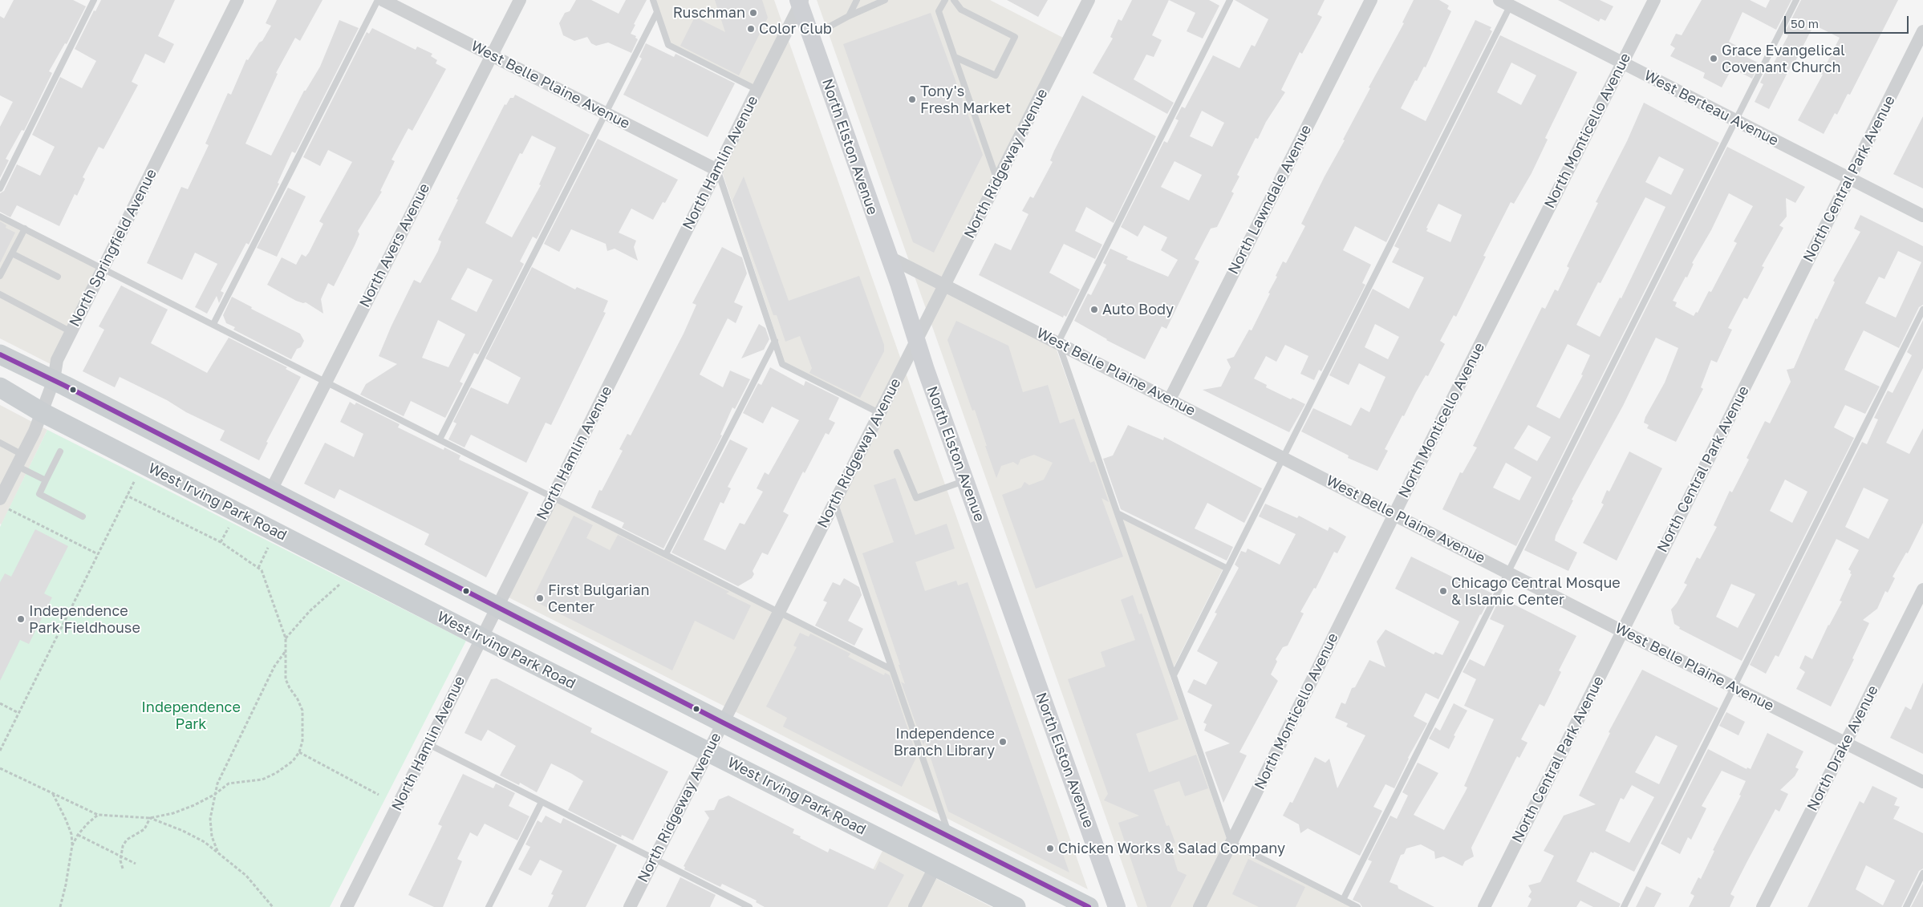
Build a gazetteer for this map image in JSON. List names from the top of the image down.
{
  "streets": {
    "main road": ["North Elston Avenue", "West Irving Park Road"],
    "street": [
      "West Belle Plaine Avenue",
      "West Berteau Avenue",
      "North Monticello Avenue",
      "North Hamlin Avenue",
      "North Ridgeway Avenue",
      "North Central Park Avenue",
      "North Lawndale Avenue",
      "North Avers Avenue",
      "North Springfield Avenue",
      "North Drake Avenue"
    ]
  },
  "crossings": [
    ["West Belle Plaine Avenue", "North Monticello Avenue"],
    ["West Belle Plaine Avenue", "North Elston Avenue"],
    ["West Belle Plaine Avenue", "North Hamlin Avenue"],
    ["West Belle Plaine Avenue", "North Ridgeway Avenue"],
    ["West Belle Plaine Avenue", "North Central Park Avenue"],
    ["West Belle Plaine Avenue", "North Lawndale Avenue"],
    ["West Belle Plaine Avenue", "North Avers Avenue"],
    ["West Belle Plaine Avenue", "North Drake Avenue"],
    ["West Berteau Avenue", "North Monticello Avenue"],
    ["West Berteau Avenue", "North Central Park Avenue"],
    ["North Elston Avenue", "North Hamlin Avenue"],
    ["North Elston Avenue", "North Ridgeway Avenue"],
    ["North Hamlin Avenue", "West Irving Park Road"],
    ["North Ridgeway Avenue", "West Irving Park Road"],
    ["North Springfield Avenue", "West Irving Park Road"]
  ],
  "parks": ["Independence Park"],
  "places": [
    "Ruschman",
    "Color Club",
    "Grace Evangelical Covenant Church",
    "Tony's Fresh Market",
    "Auto Body",
    "Chicago Central Mosque & Islamic Center",
    "First Bulgarian Center",
    "Independence Park Fieldhouse",
    "Independence Branch Library",
    "Chicken Works & Salad Company"
  ],
  "scale_bar": "50 m"
}
